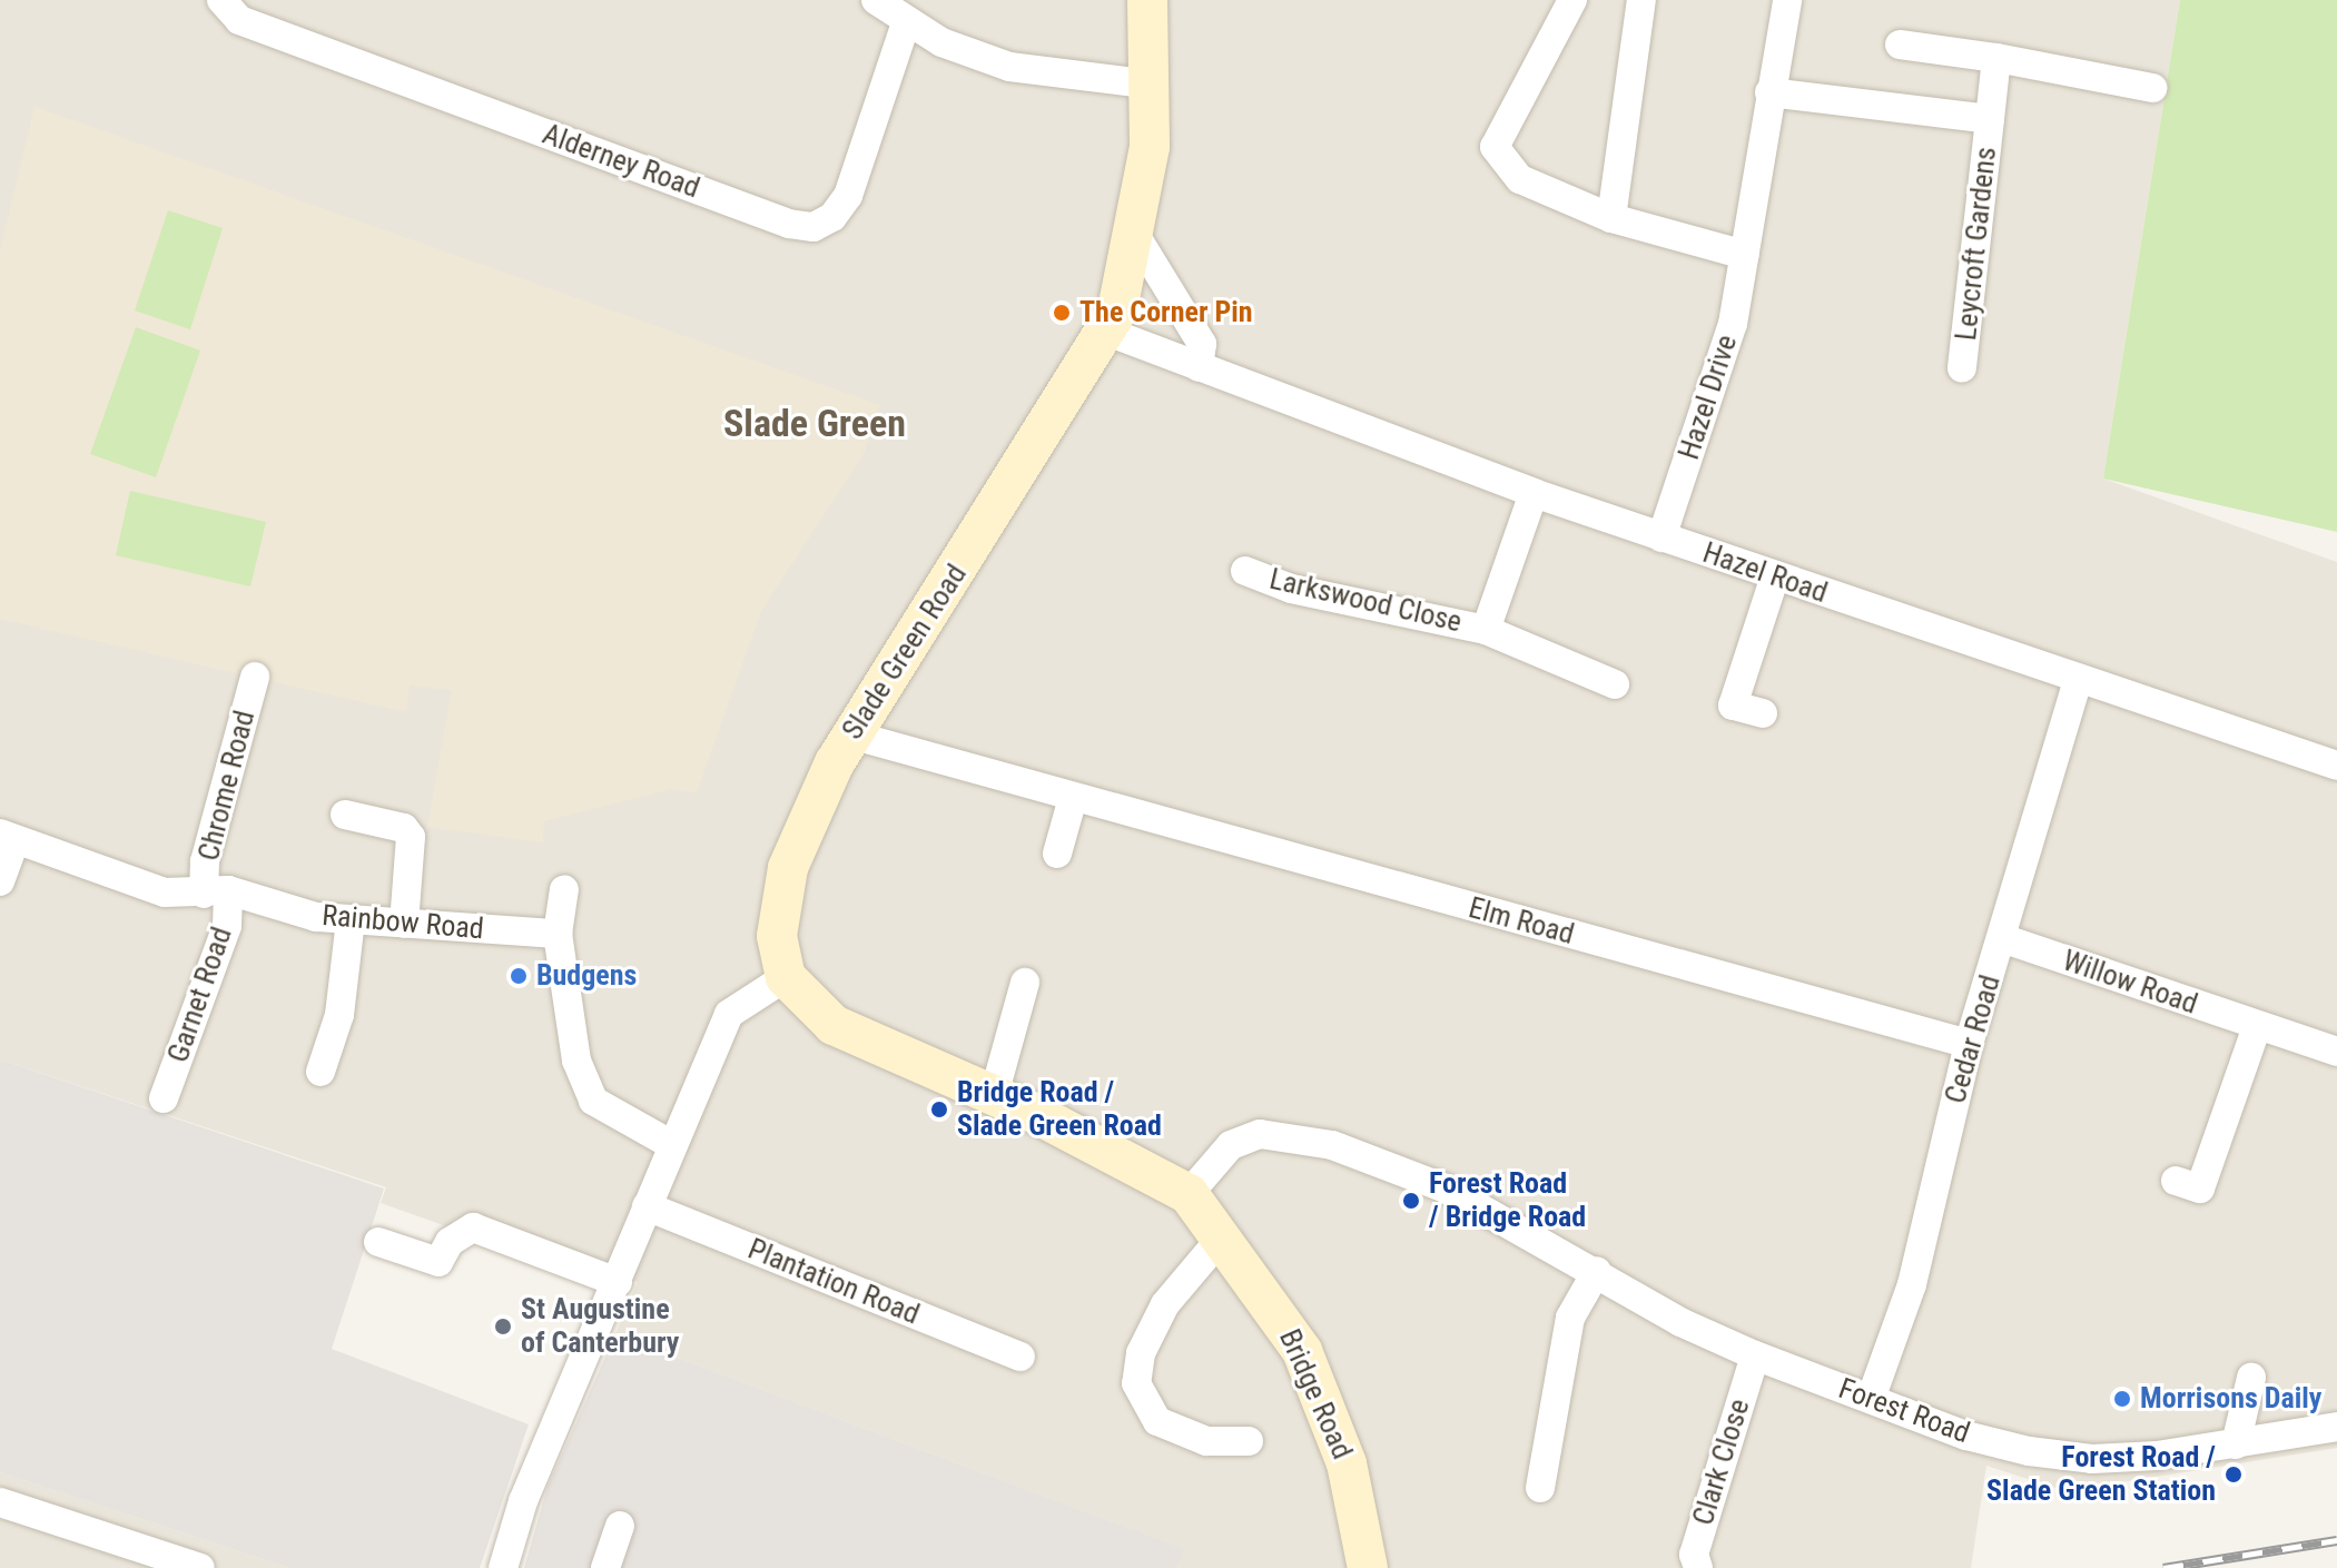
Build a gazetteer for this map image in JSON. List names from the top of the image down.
{
  "streets": {
    "street": [
      "Alderney Road",
      "Leycroft Gardens",
      "Hazel Drive",
      "Hazel Road",
      "Larkswood Close",
      "Slade Green Road",
      "Chrome Road",
      "Elm Road",
      "Rainbow Road",
      "Willow Road",
      "Garnet Road",
      "Cedar Road",
      "Plantation Road",
      "Bridge Road",
      "Forest Road",
      "Clark Close"
    ]
  },
  "crossings": [
    ["Leycroft Gardens", "Hazel Drive"],
    ["Hazel Drive", "Hazel Road"],
    ["Hazel Road", "Larkswood Close"],
    ["Hazel Road", "Slade Green Road"],
    ["Hazel Road", "Cedar Road"],
    ["Slade Green Road", "Elm Road"],
    ["Slade Green Road", "Bridge Road"],
    ["Chrome Road", "Rainbow Road"],
    ["Chrome Road", "Garnet Road"],
    ["Elm Road", "Cedar Road"],
    ["Rainbow Road", "Garnet Road"],
    ["Willow Road", "Cedar Road"],
    ["Cedar Road", "Forest Road"],
    ["Bridge Road", "Forest Road"],
    ["Forest Road", "Clark Close"]
  ],
  "districts": ["Slade Green"],
  "places": [
    "The Corner Pin",
    "Budgens",
    "Bridge Road / Slade Green Road",
    "Forest Road / Bridge Road",
    "St Augustine of Canterbury",
    "Morrisons Daily",
    "Forest Road / Slade Green Station"
  ]
}
